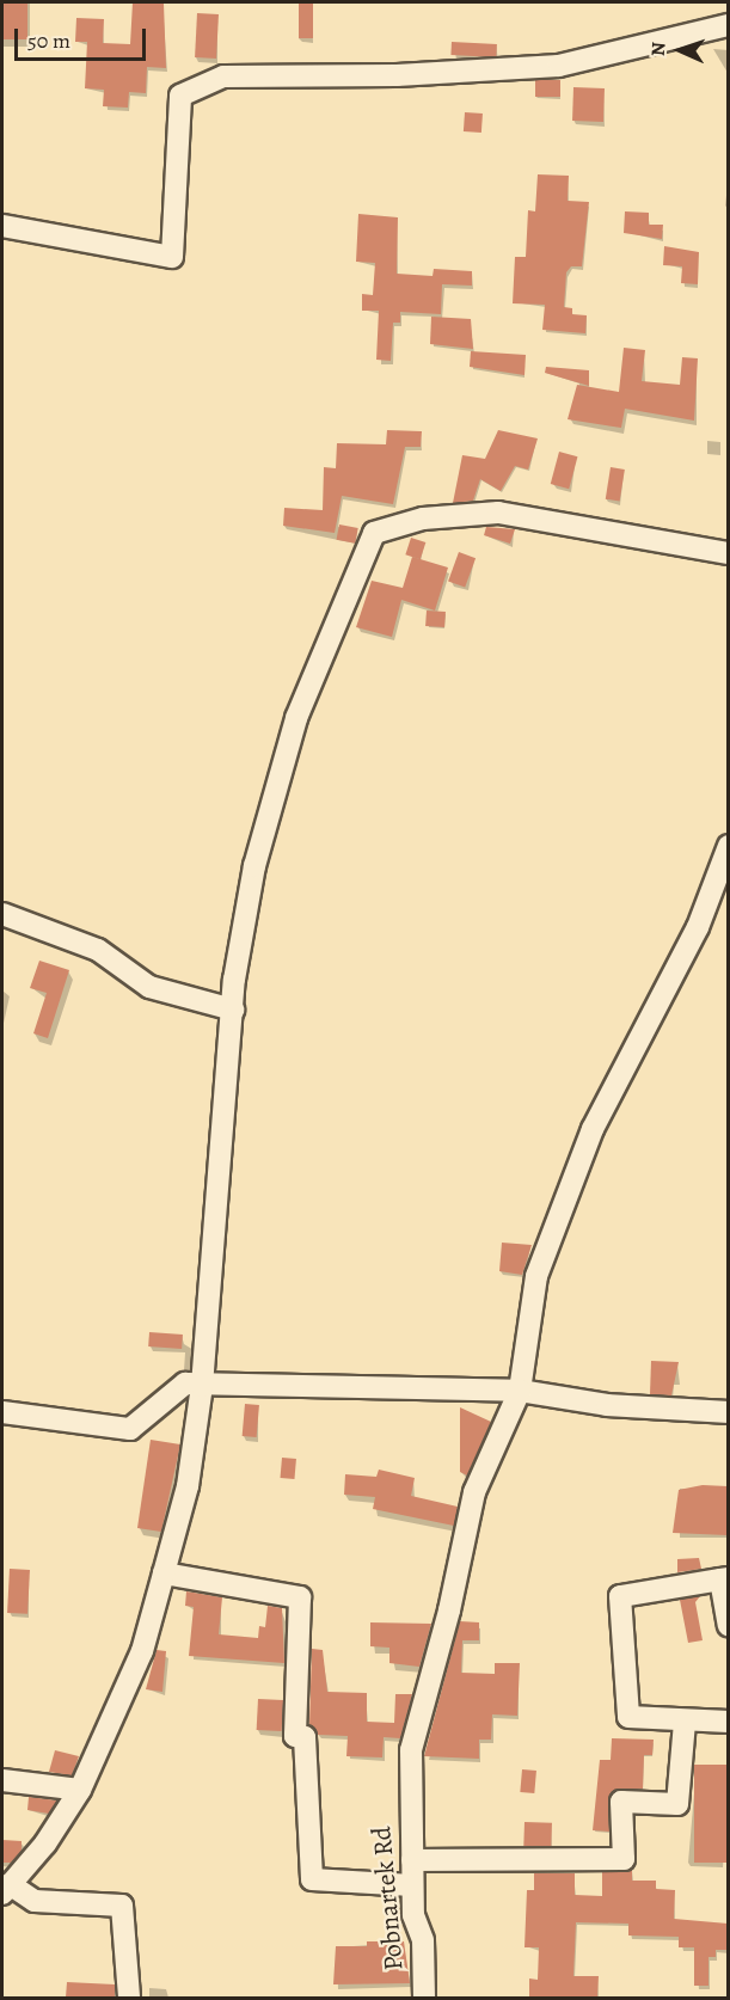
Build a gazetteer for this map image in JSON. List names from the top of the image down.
{
  "streets": {
    "street": ["Pobnartek Rd"]
  },
  "scale_bar": "50 m",
  "north": "left"
}
